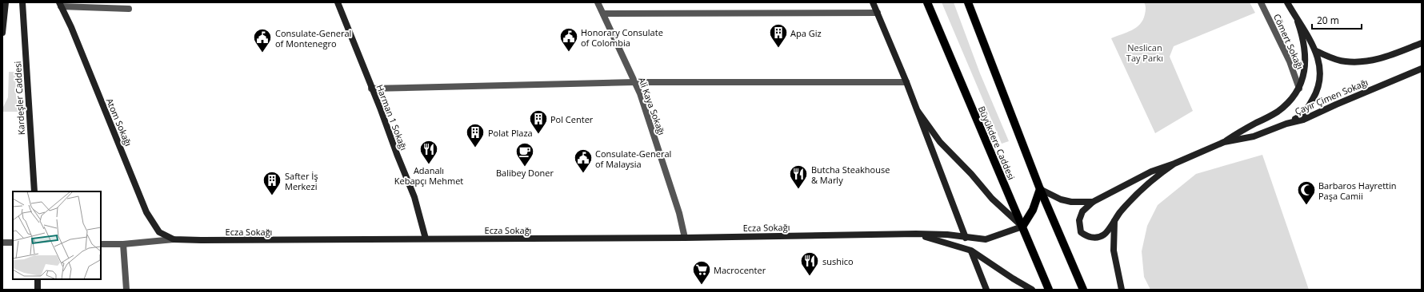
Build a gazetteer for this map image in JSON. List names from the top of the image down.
{
  "streets": {
    "main road": ["Büyükdere Caddesi"],
    "street": [
      "Cömert Sokağı",
      "Çayır Çimen Sokağı",
      "Kardeşler Caddesi",
      "Ali Kaya Sokağı",
      "Harman 1 Sokağı",
      "Atom Sokağı",
      "Ecza Sokağı"
    ]
  },
  "crossings": [
    ["Ali Kaya Sokağı", "Ecza Sokağı"],
    ["Harman 1 Sokağı", "Ecza Sokağı"],
    ["Atom Sokağı", "Ecza Sokağı"],
    ["Büyükdere Caddesi", "Ecza Sokağı"]
  ],
  "parks": ["Neslican Tay Parkı"],
  "places": {
    "building": [
      "Apa Giz",
      "Pol Center",
      "Polat Plaza",
      "Safter İş Merkezi"
    ],
    "public building": ["Honorary Consulate of Colombia", "Consulate-General of Montenegro", "Consulate-General of Malaysia"],
    "restaurant": ["Adanalı Kebapçı Mehmet", "Butcha Steakhouse & Marly", "sushico"],
    "cafe": ["Balibey Doner"],
    "mosque": ["Barbaros Hayrettin Paşa Camii"],
    "supermarket": ["Macrocenter"]
  },
  "scale_bar": "20 m"
}
